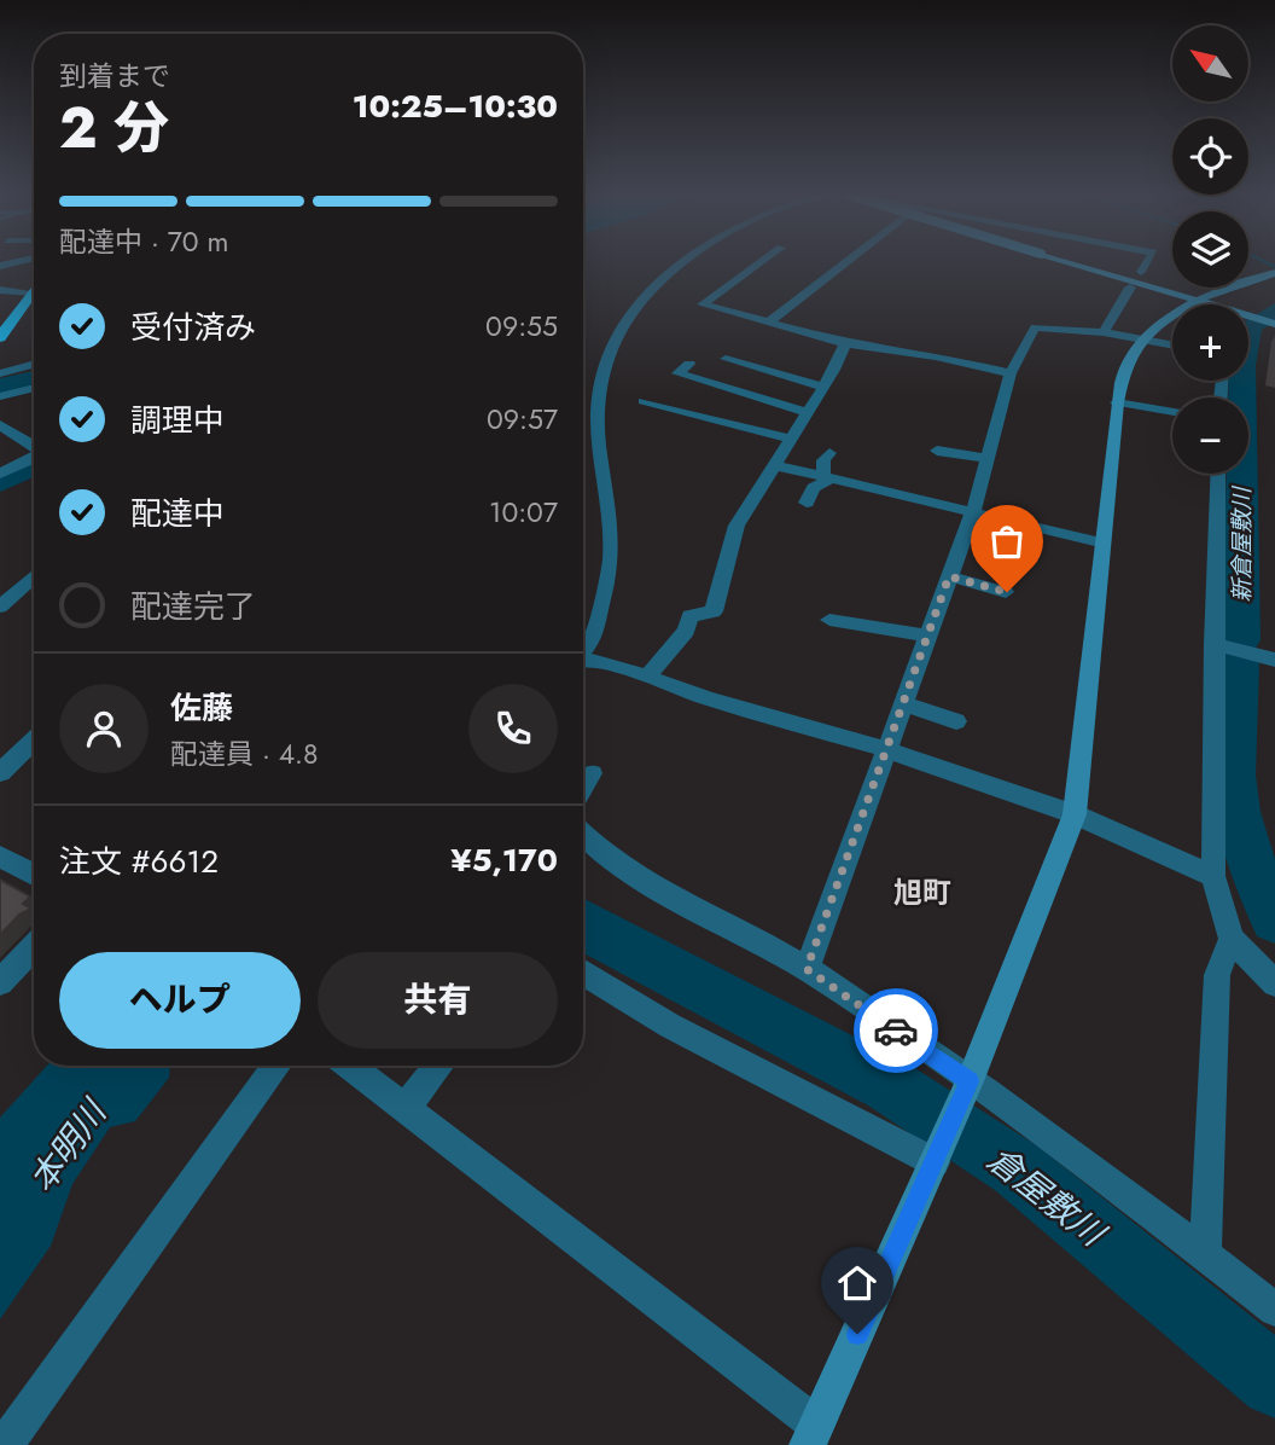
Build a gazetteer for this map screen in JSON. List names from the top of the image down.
{
  "districts": ["旭町"],
  "water": ["新倉屋敷川", "本明川", "倉屋敷川"],
  "north": "top left",
  "page": {
    "map_buttons": ["+", "−"],
    "heading": ["2 分", "到着まで", "10:25–10:30"],
    "panel": [
      "佐藤",
      "配達員 · 4.8",
      "注文 #6612",
      "¥5,170"
    ],
    "bar": "配達中 · 70 m",
    "list": [
      ["受付済み", "09:55"],
      ["調理中", "09:57"],
      ["配達中", "10:07"],
      "配達完了"
    ],
    "buttons": ["ヘルプ", "共有"]
  }
}
